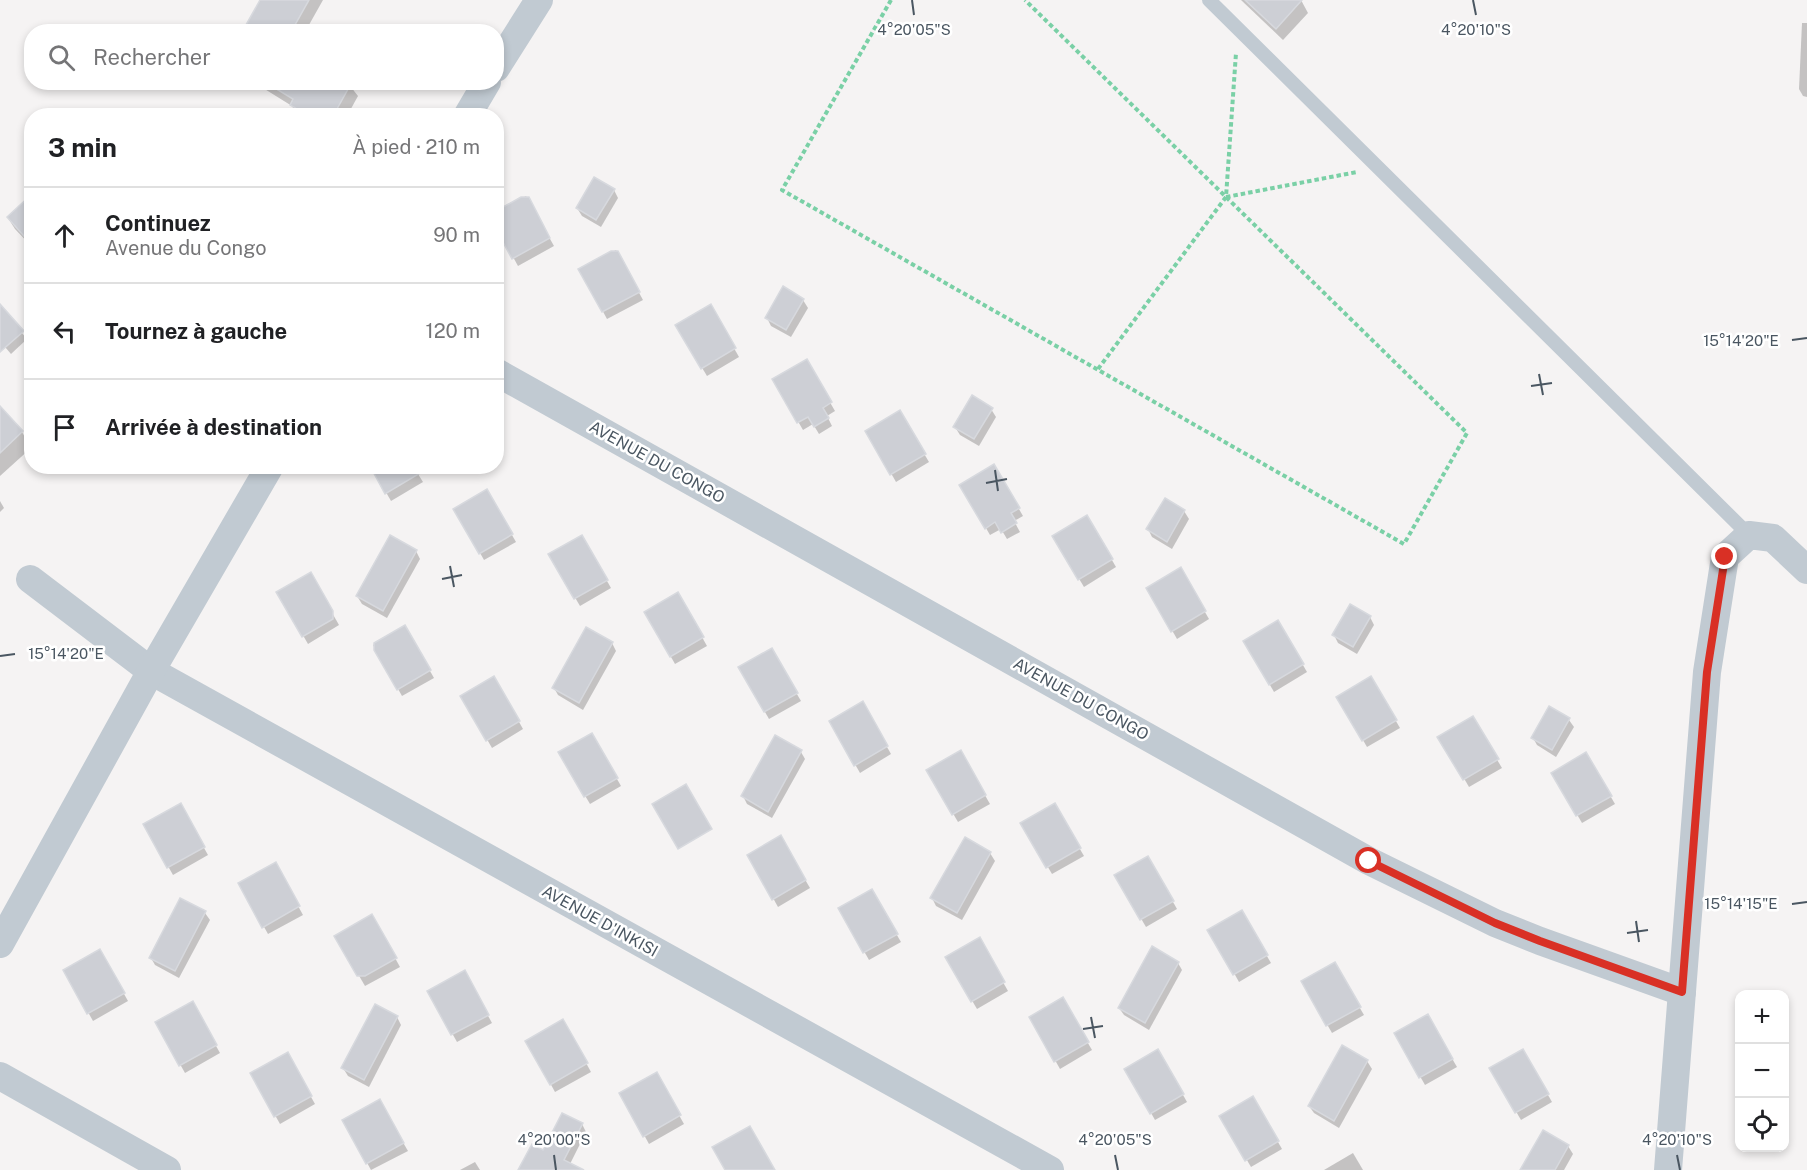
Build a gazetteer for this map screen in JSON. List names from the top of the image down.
{
  "streets": {
    "street": ["AVENUE DU CONGO", "AVENUE D'INKISI"]
  },
  "page": {
    "search": "Rechercher",
    "heading": ["3 min", "À pied · 210 m"],
    "list": [
      ["Continuez", "Avenue du Congo", "90 m"],
      ["Tournez à gauche", "120 m"],
      "Arrivée à destination"
    ],
    "map_buttons": ["+", "−"]
  },
  "coordinates": [
    "4°20'05\"S",
    "4°20'10\"S",
    "15°14'20\"E",
    "15°14'15\"E",
    "4°20'00\"S"
  ]
}
